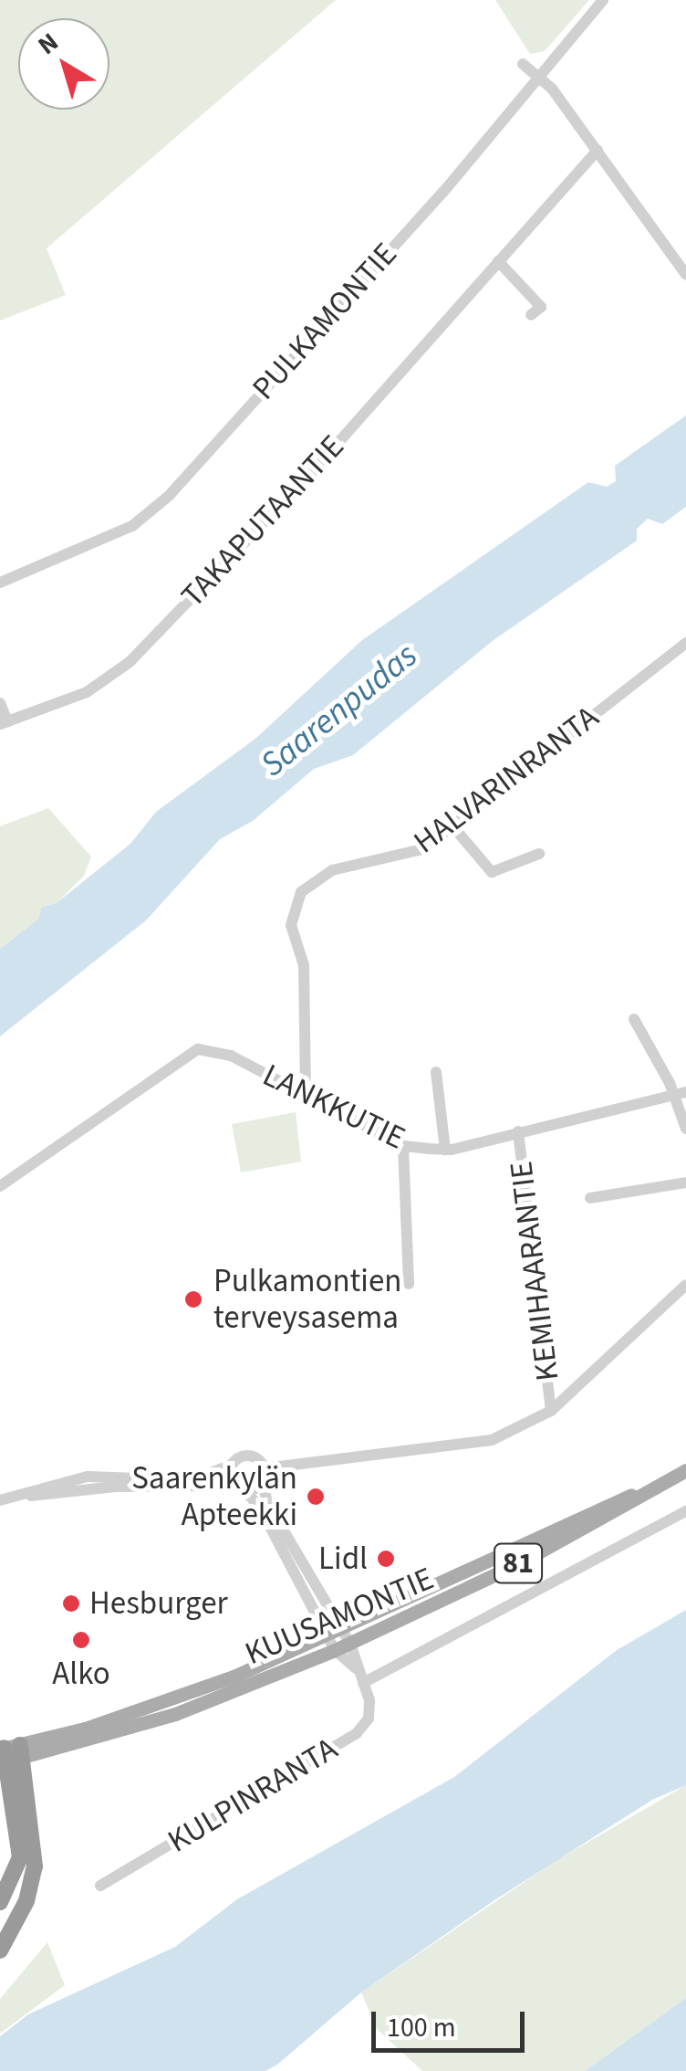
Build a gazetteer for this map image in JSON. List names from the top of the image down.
{
  "streets": {
    "main road": ["81", "KUUSAMONTIE"],
    "street": [
      "PULKAMONTIE",
      "TAKAPUTAANTIE",
      "HALVARINRANTA",
      "LANKKUTIE",
      "KEMIHAARANTIE",
      "KULPINRANTA"
    ]
  },
  "crossings": [
    ["HALVARINRANTA", "LANKKUTIE"],
    ["LANKKUTIE", "KEMIHAARANTIE"]
  ],
  "water": ["Saarenpudas"],
  "places": [
    "Pulkamontien terveysasema",
    "Saarenkylän Apteekki",
    "Lidl",
    "Hesburger",
    "Alko"
  ],
  "scale_bar": "100 m",
  "north": "top left"
}
